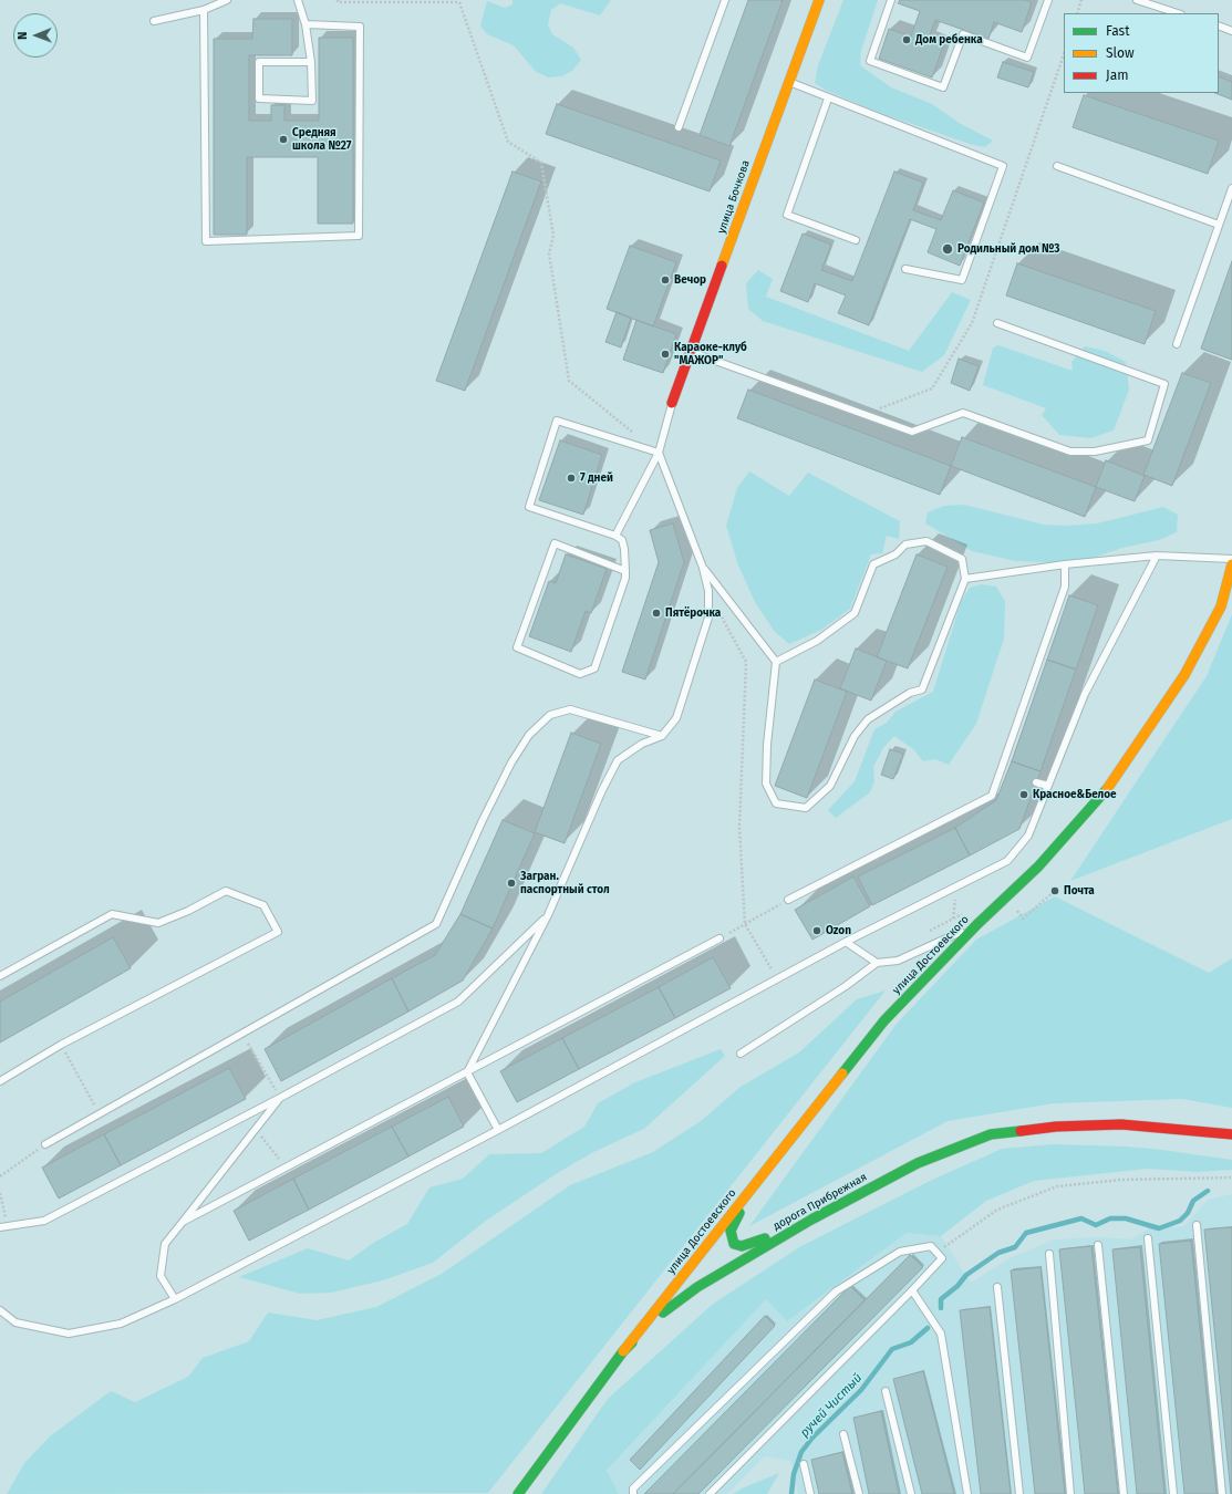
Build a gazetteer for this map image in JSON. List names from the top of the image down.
{
  "streets": {
    "street": ["улица Бочкова", "улица Достоевского", "дорога Прибрежная"]
  },
  "crossings": [
    ["улица Достоевского", "дорога Прибрежная"]
  ],
  "water": ["ручей Чистый"],
  "places": [
    "Дом ребенка",
    "Средняя школа №27",
    "Родильный дом №3",
    "Вечор",
    "Караоке-клуб \"МАЖОР\"",
    "7 дней",
    "Пятёрочка",
    "Красное&Белое",
    "Загран. паспортный стол",
    "Почта",
    "Ozon"
  ],
  "legend": ["Fast", "Slow", "Jam"],
  "north": "left"
}
